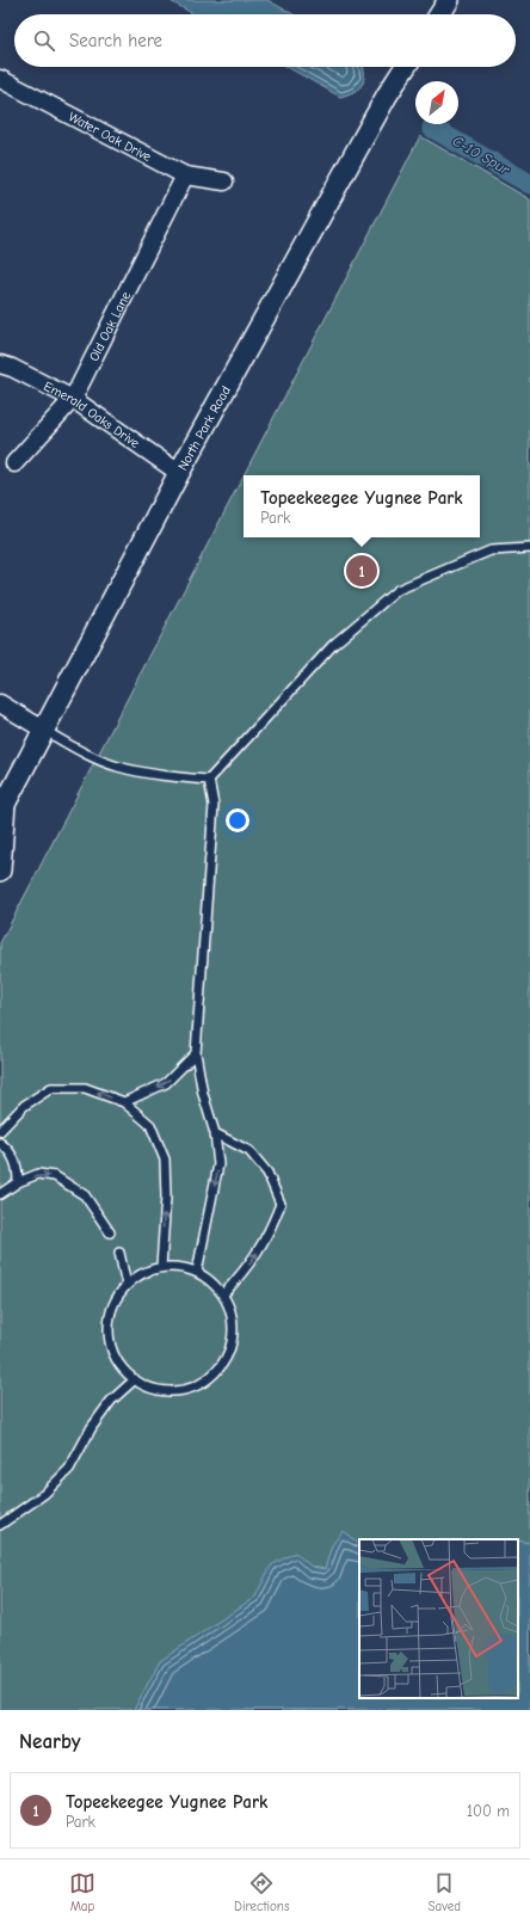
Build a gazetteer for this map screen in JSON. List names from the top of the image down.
{
  "streets": {
    "street": [
      "Water Oak Drive",
      "Old Oak Lane",
      "Emerald Oaks Drive",
      "North Park Road"
    ]
  },
  "crossings": [
    ["Water Oak Drive", "Old Oak Lane"],
    ["Old Oak Lane", "Emerald Oaks Drive"],
    ["Emerald Oaks Drive", "North Park Road"]
  ],
  "water": ["C-10 Spur"],
  "north": "top right",
  "page": {
    "search": "Search here",
    "popup": ["Topeekeegee Yugnee Park", "Park"],
    "pins": "1",
    "heading": "Nearby",
    "list": [
      {
        "mark": "1",
        "name": "Topeekeegee Yugnee Park",
        "note": "Park",
        "value": "100 m"
      }
    ],
    "nav": ["Map", "Directions", "Saved"]
  }
}
